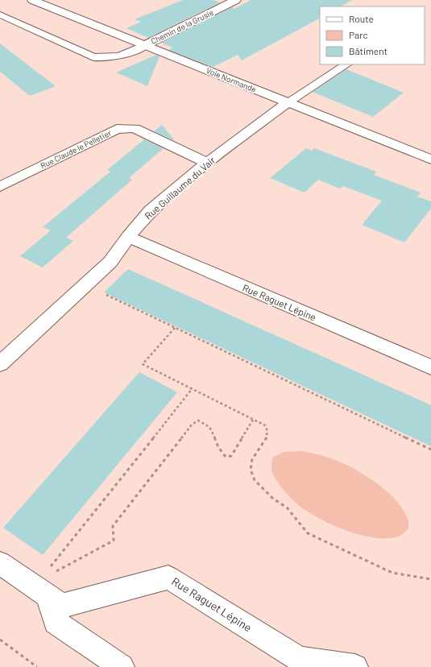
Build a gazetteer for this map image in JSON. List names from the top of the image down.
{
  "streets": {
    "street": [
      "Chemin de la Grusie",
      "Voie Normande",
      "Rue Claude le Pelletier",
      "Rue Guillaume du Vair",
      "Rue Raguet Lépine"
    ]
  },
  "crossings": [
    ["Chemin de la Grusie", "Voie Normande"],
    ["Voie Normande", "Rue Guillaume du Vair"],
    ["Rue Claude le Pelletier", "Rue Guillaume du Vair"],
    ["Rue Guillaume du Vair", "Rue Raguet Lépine"]
  ],
  "legend": ["Route", "Parc", "Bâtiment"]
}
